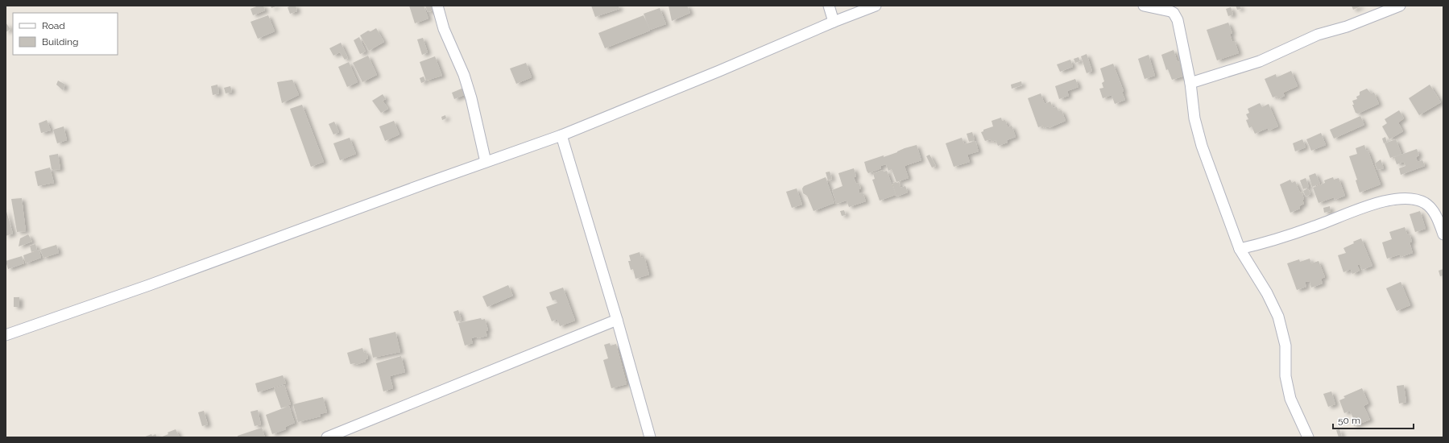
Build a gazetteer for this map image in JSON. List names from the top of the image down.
{
  "legend": ["Road", "Building"],
  "scale_bar": "50 m"
}
